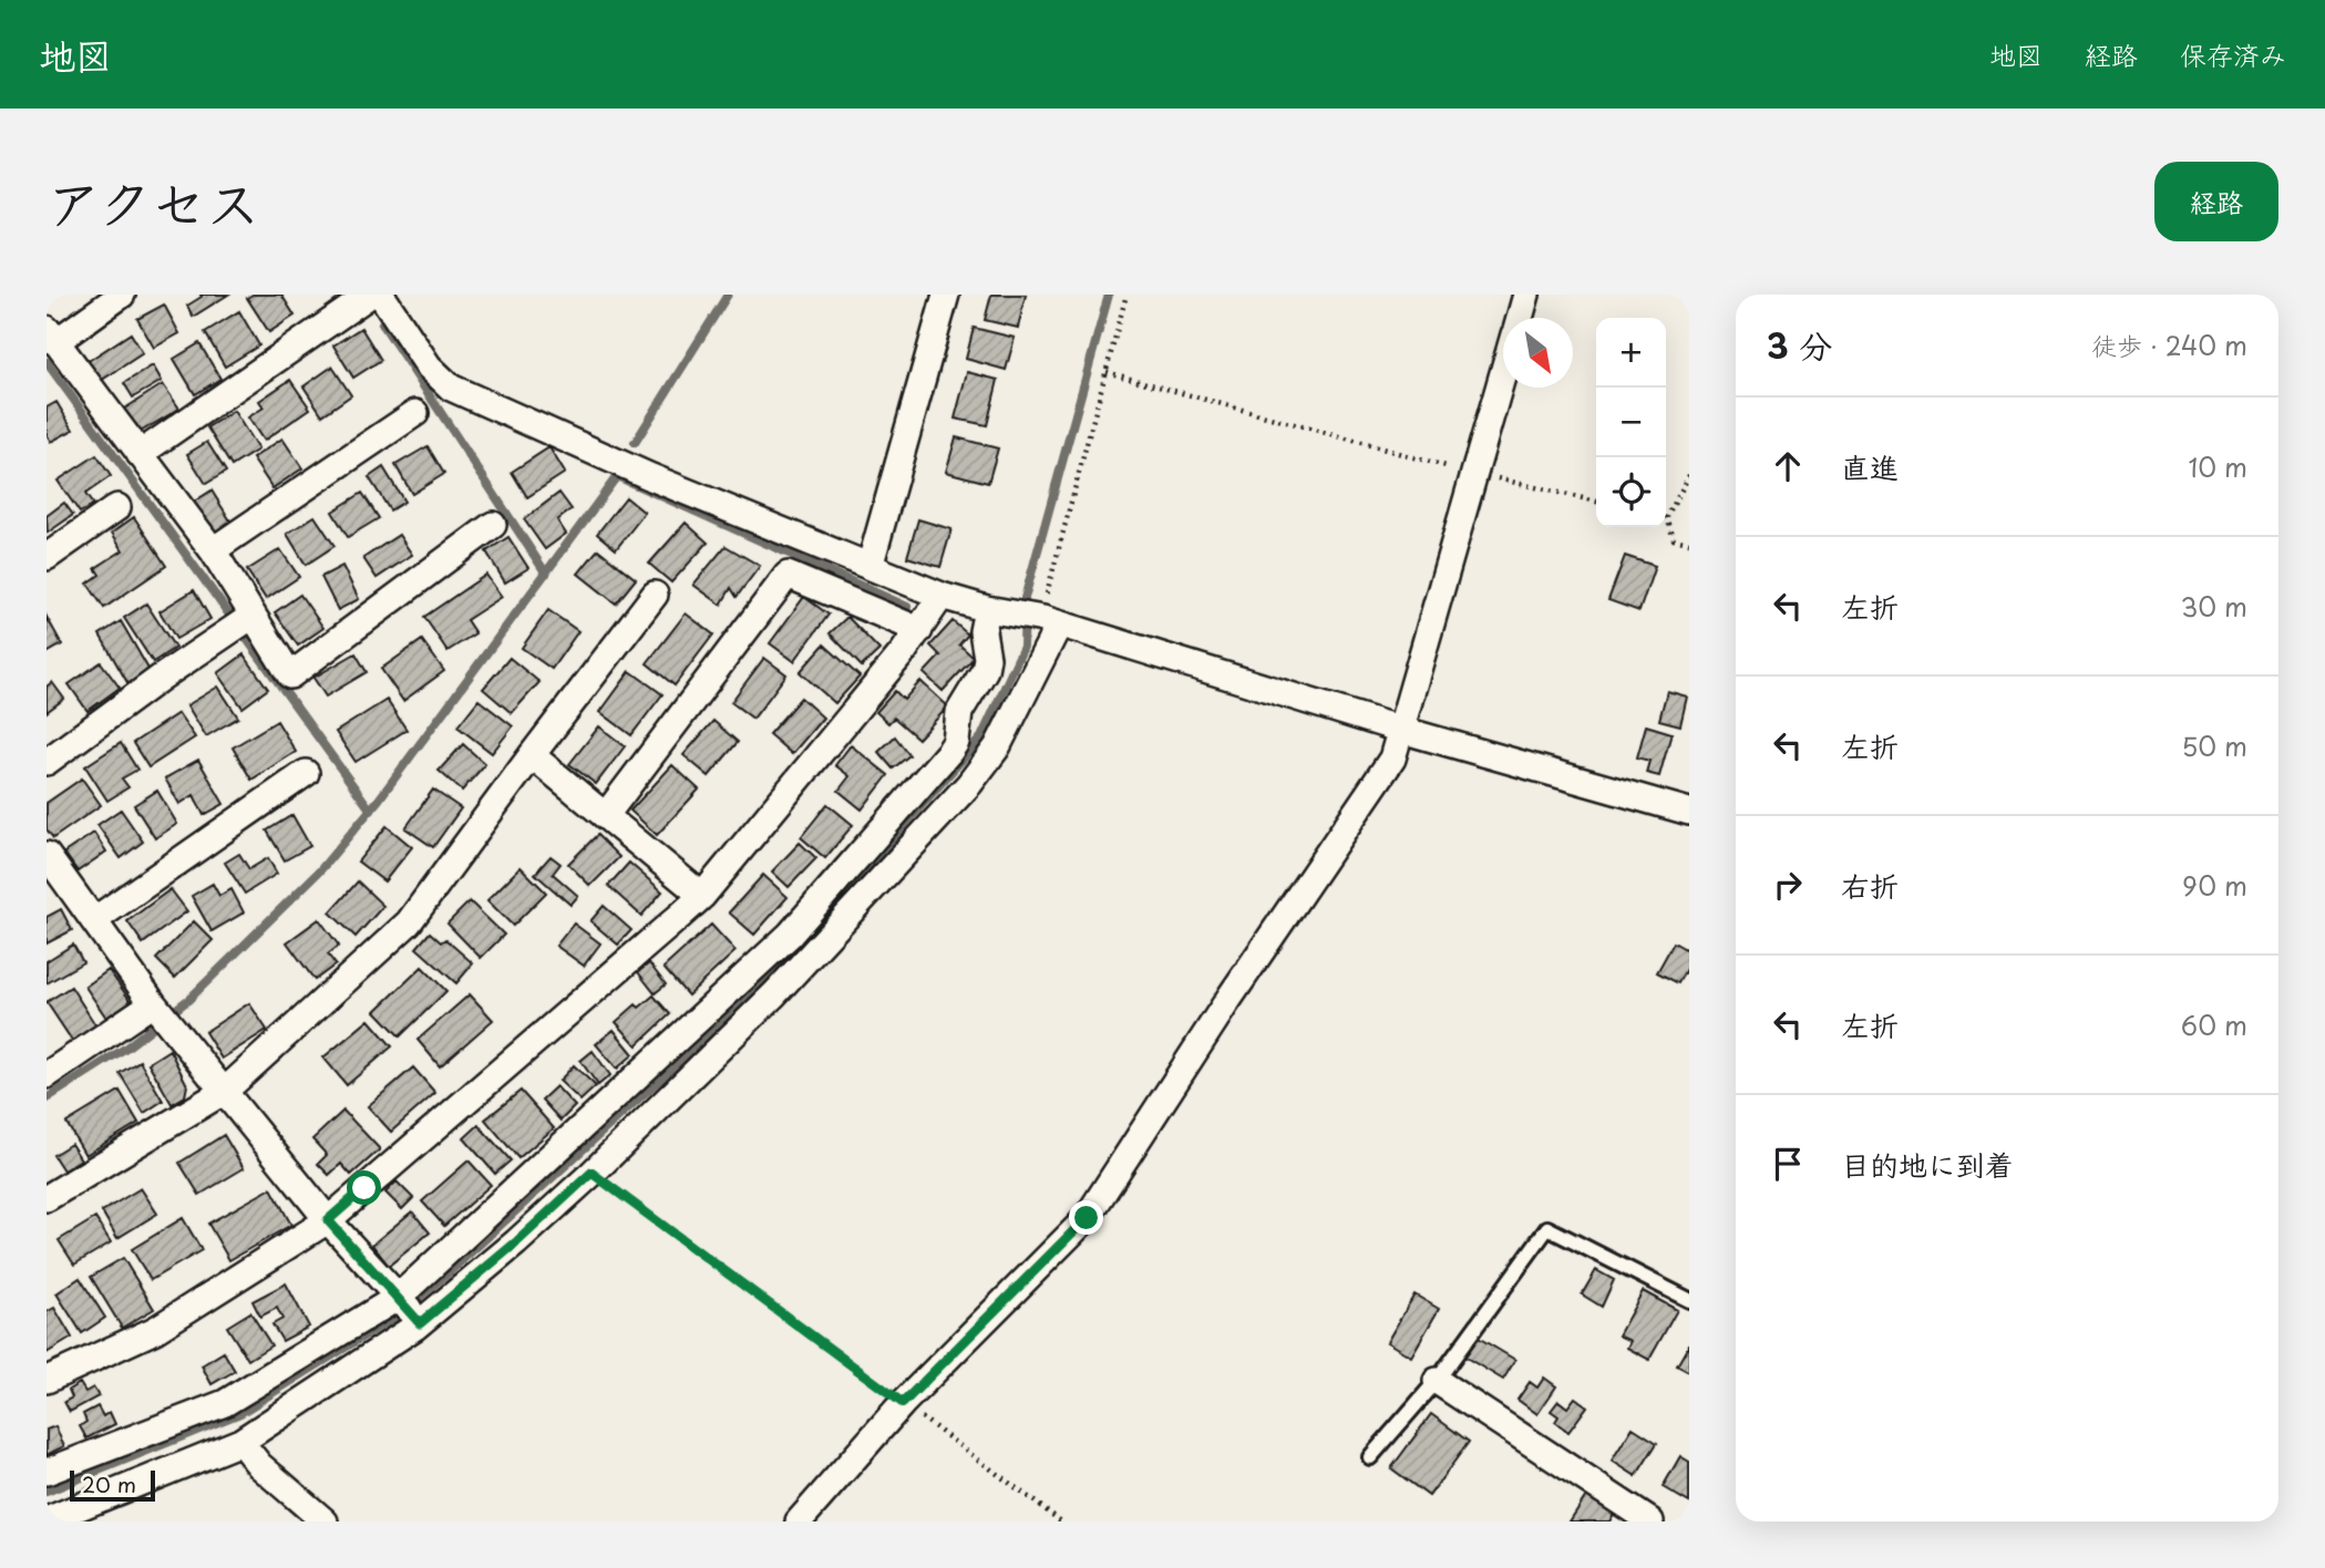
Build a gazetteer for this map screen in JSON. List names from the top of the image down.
{
  "scale_bar": "20 m",
  "north": "bottom right",
  "page": {
    "header": "地図",
    "nav": ["地図", "経路", "保存済み"],
    "title": "アクセス",
    "buttons": "経路",
    "heading": ["3 分", "徒歩 · 240 m"],
    "map_buttons": ["+", "−"],
    "list": [
      ["直進", "10 m"],
      ["左折", "30 m"],
      ["左折", "50 m"],
      ["右折", "90 m"],
      ["左折", "60 m"],
      "目的地に到着"
    ],
    "scale": "20 m"
  }
}
